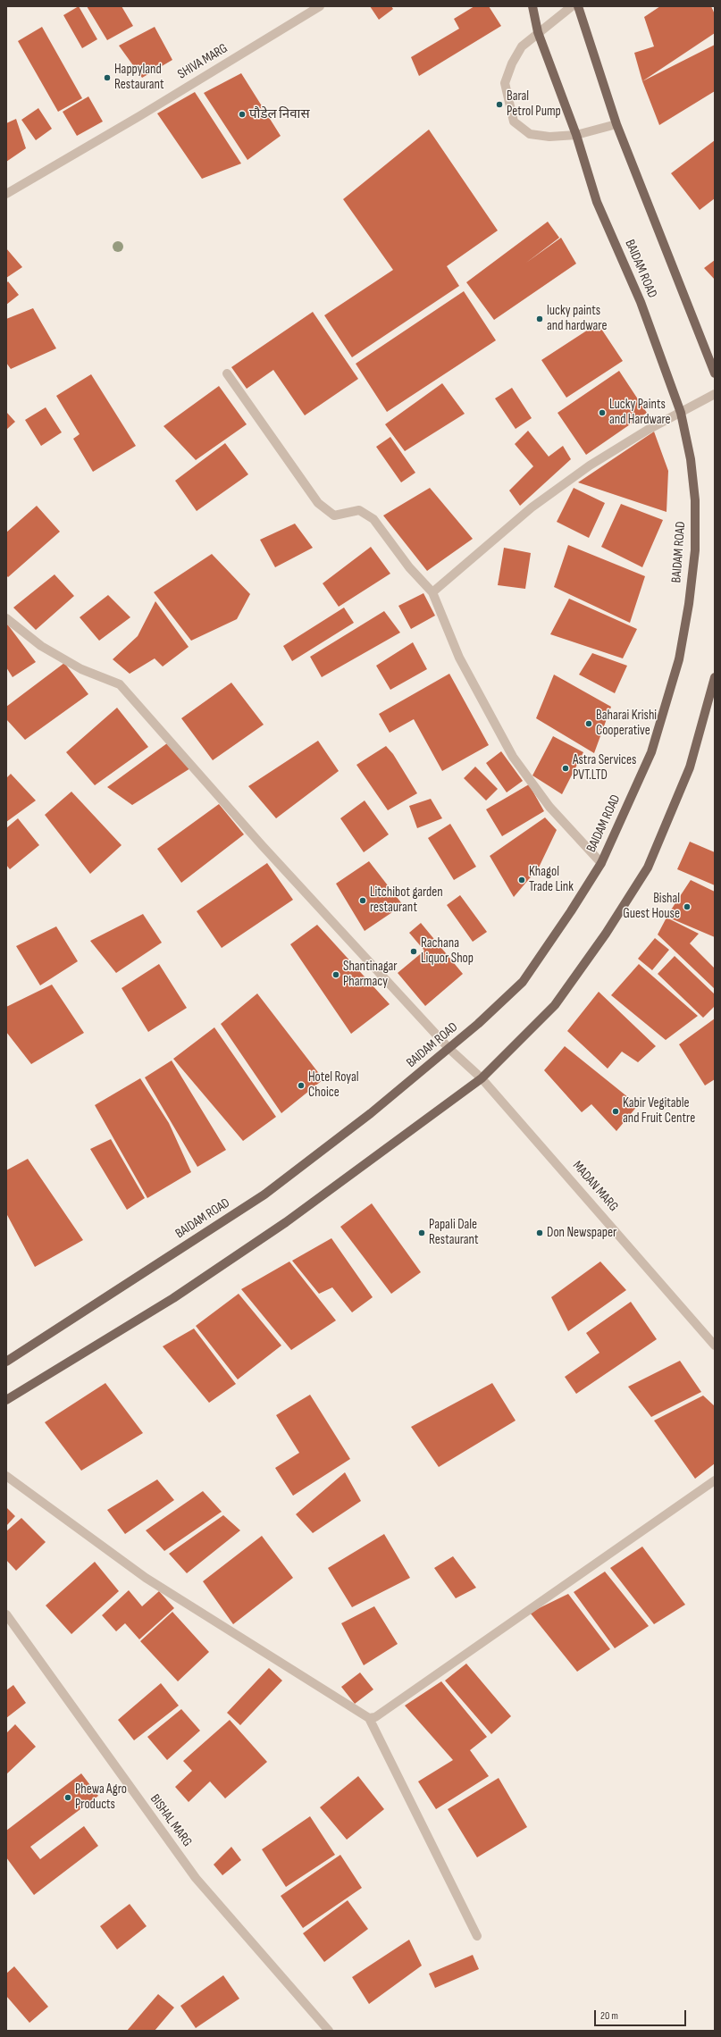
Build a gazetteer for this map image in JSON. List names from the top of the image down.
{
  "streets": {
    "main road": ["BAIDAM ROAD"],
    "street": ["SHIVA MARG", "MADAN MARG", "BISHAL MARG"]
  },
  "crossings": [
    ["BAIDAM ROAD", "MADAN MARG"]
  ],
  "places": [
    "Happyland Restaurant",
    "Baral Petrol Pump",
    "पौडेल निवास",
    "lucky paints and hardware",
    "Lucky Paints and Hardware",
    "Baharai Krishi Cooperative",
    "Astra Services PVT.LTD",
    "Khagol Trade Link",
    "Litchibot garden restaurant",
    "Bishal Guest House",
    "Rachana Liquor Shop",
    "Shantinagar Pharmacy",
    "Hotel Royal Choice",
    "Kabir Vegitable and Fruit Centre",
    "Papali Dale Restaurant",
    "Don Newspaper",
    "Phewa Agro Products"
  ],
  "scale_bar": "20 m"
}
